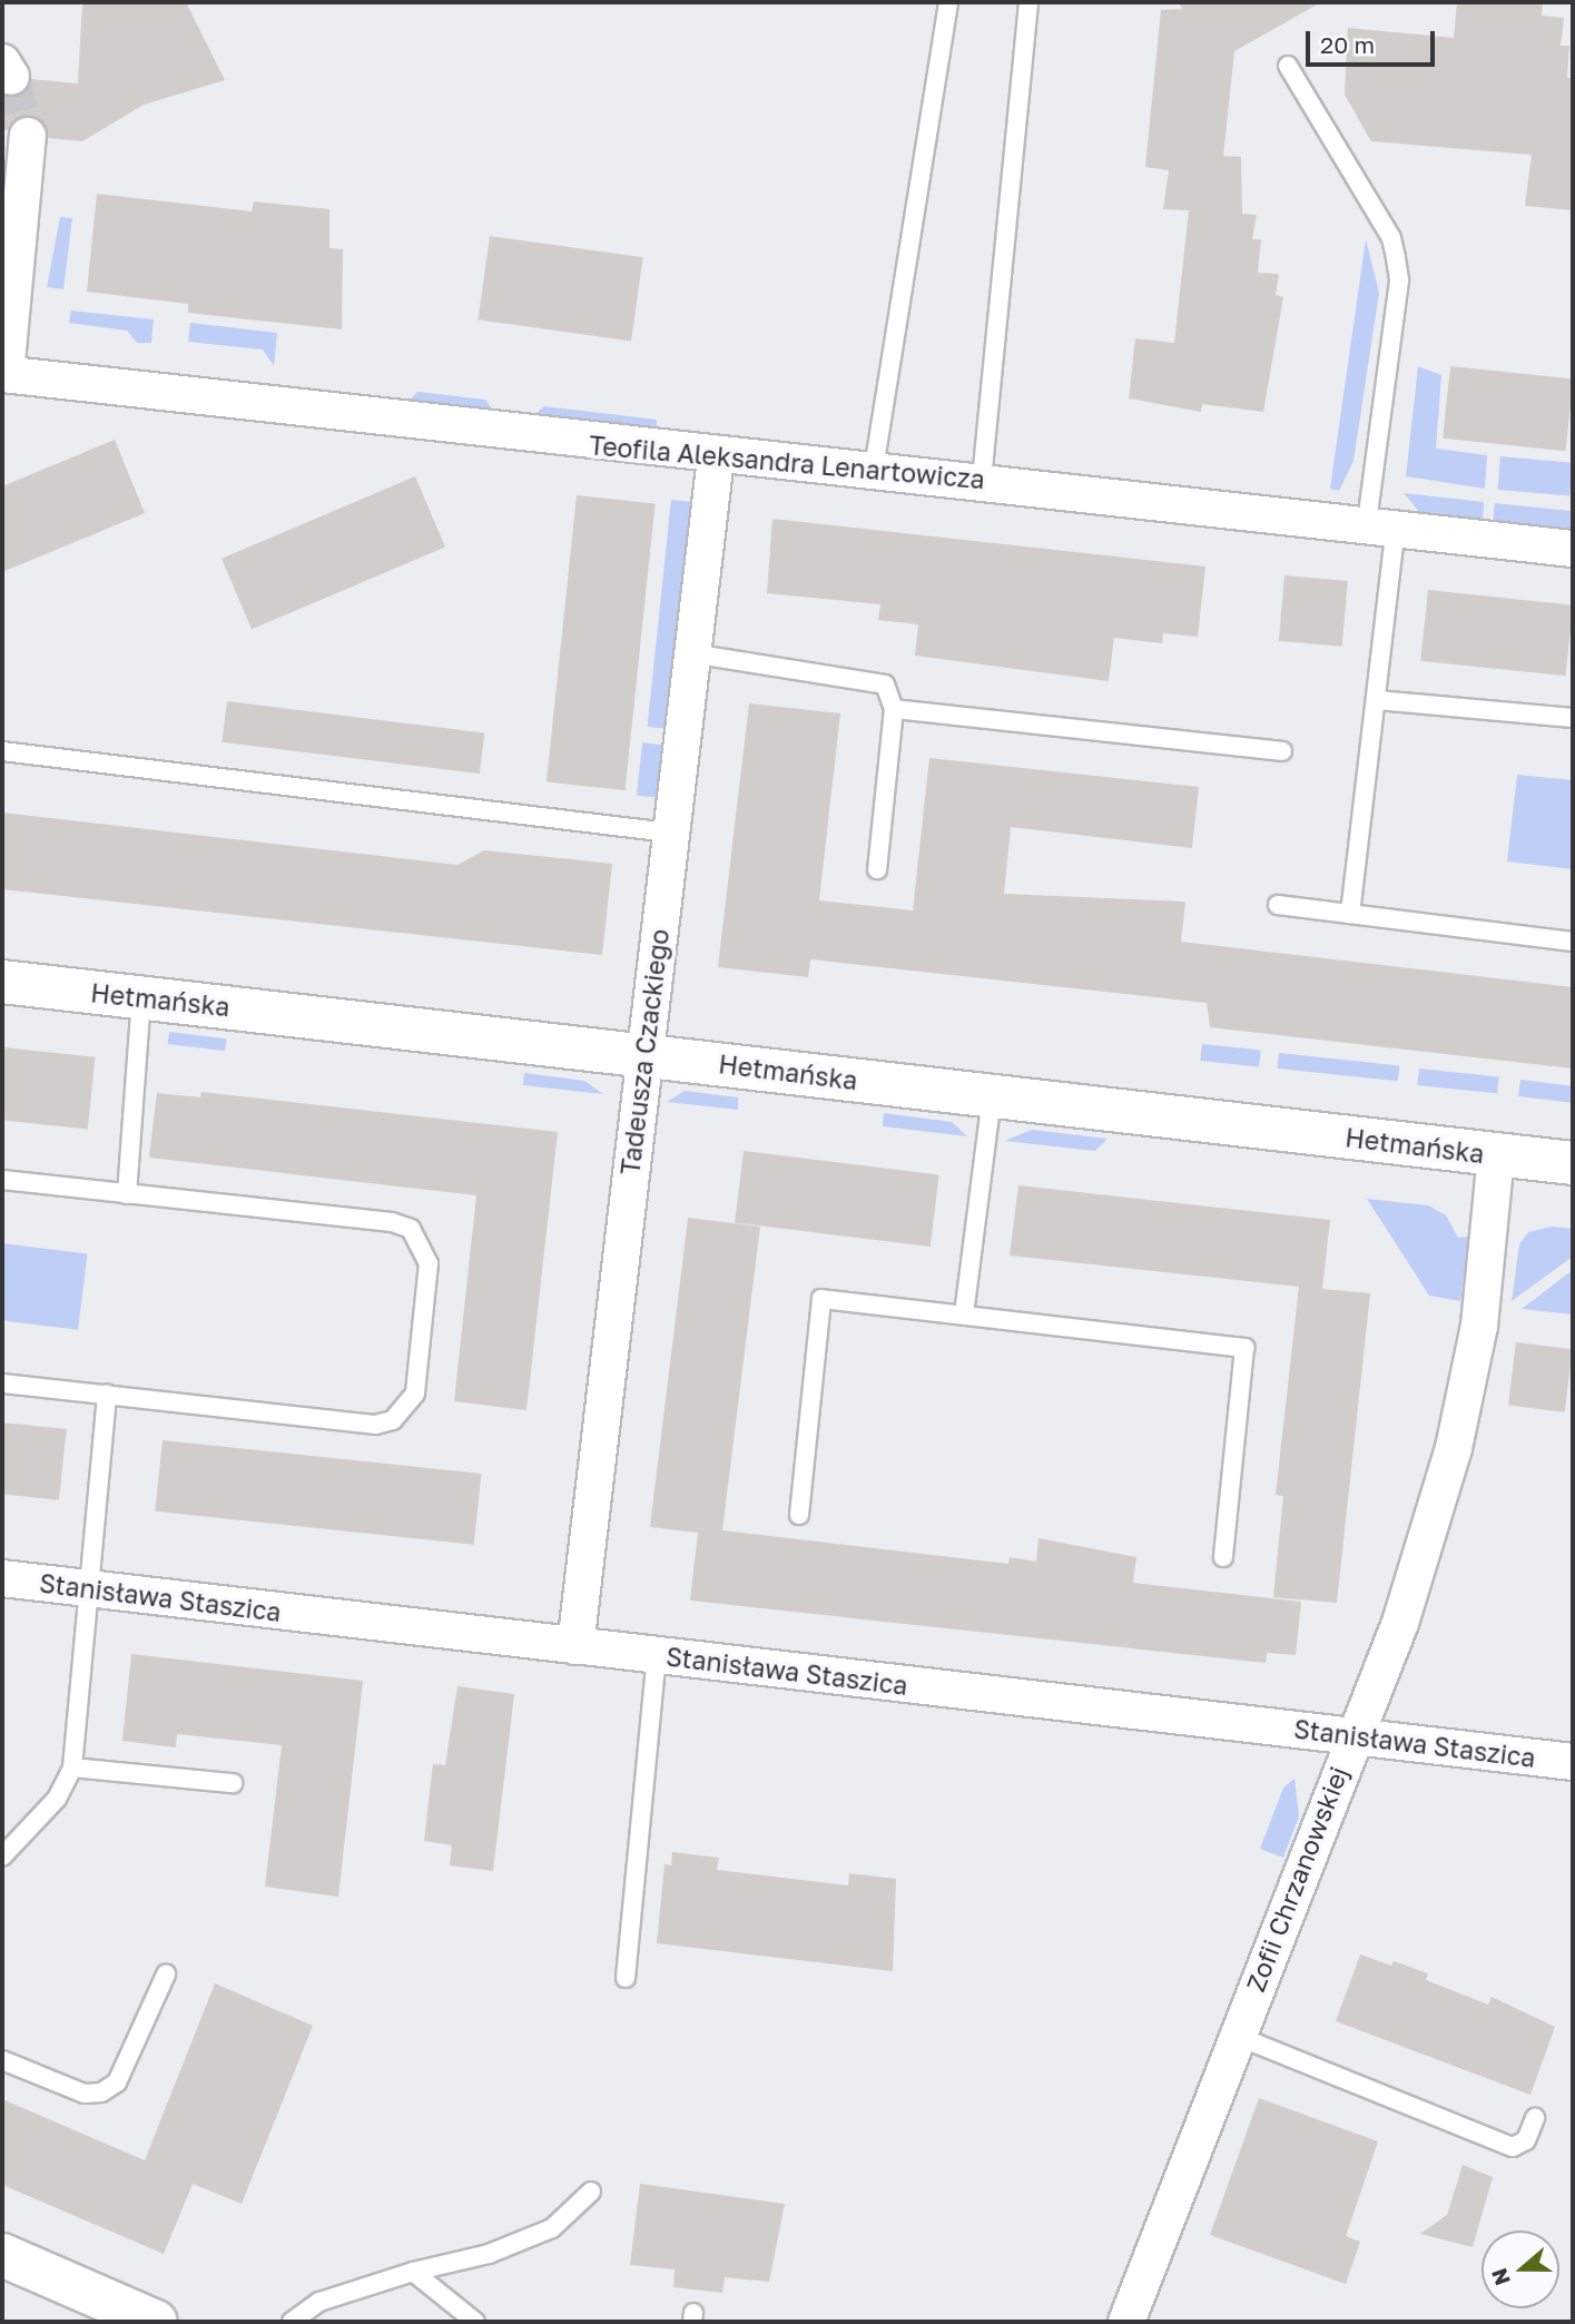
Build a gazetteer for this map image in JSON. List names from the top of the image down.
{
  "streets": {
    "street": [
      "Teofila Aleksandra Lenartowicza",
      "Hetmańska",
      "Tadeusza Czackiego",
      "Stanisława Staszica",
      "Zofii Chrzanowskiej"
    ]
  },
  "crossings": [
    ["Teofila Aleksandra Lenartowicza", "Tadeusza Czackiego"],
    ["Hetmańska", "Tadeusza Czackiego"],
    ["Hetmańska", "Zofii Chrzanowskiej"],
    ["Tadeusza Czackiego", "Stanisława Staszica"],
    ["Stanisława Staszica", "Zofii Chrzanowskiej"]
  ],
  "scale_bar": "20 m",
  "north": "left"
}
